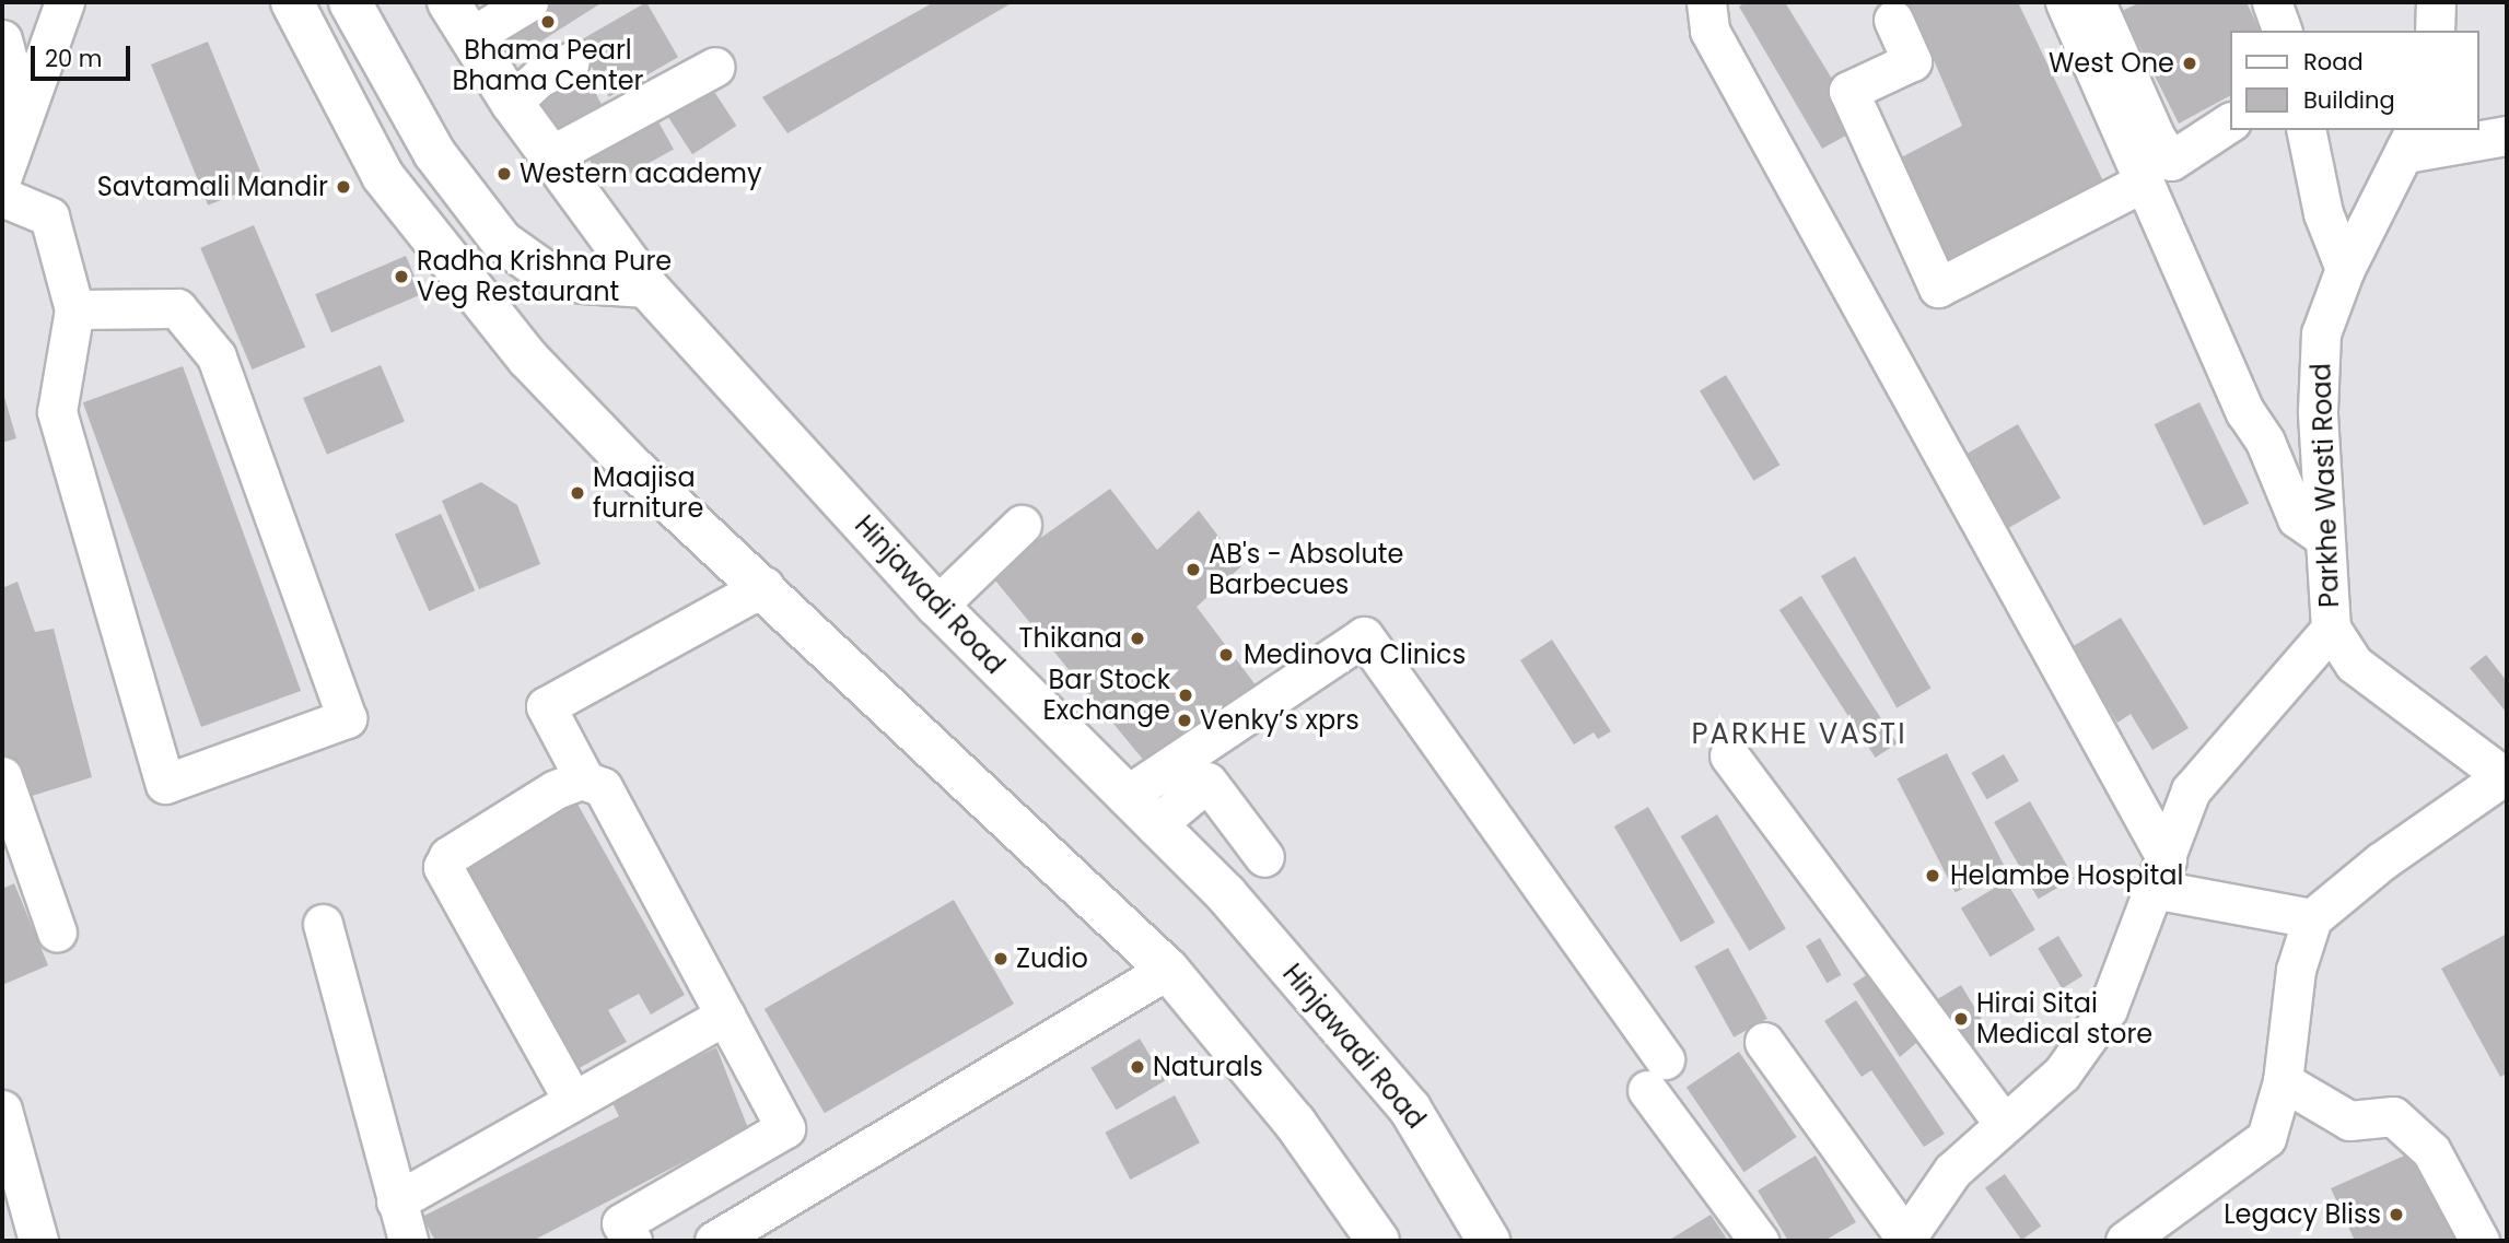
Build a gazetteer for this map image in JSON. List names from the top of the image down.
{
  "streets": {
    "main road": ["Hinjawadi Road"],
    "street": ["Parkhe Wasti Road"]
  },
  "districts": ["PARKHE VASTI"],
  "places": [
    "Bhama Pearl Bhama Center",
    "West One",
    "Western academy",
    "Savtamali Mandir",
    "Radha Krishna Pure Veg Restaurant",
    "Maajisa furniture",
    "AB's - Absolute Barbecues",
    "Thikana",
    "Medinova Clinics",
    "Bar Stock Exchange",
    "Venky’s xprs",
    "Helambe Hospital",
    "Zudio",
    "Hirai Sitai Medical store",
    "Naturals",
    "Legacy Bliss"
  ],
  "legend": ["Road", "Building"],
  "scale_bar": "20 m"
}
